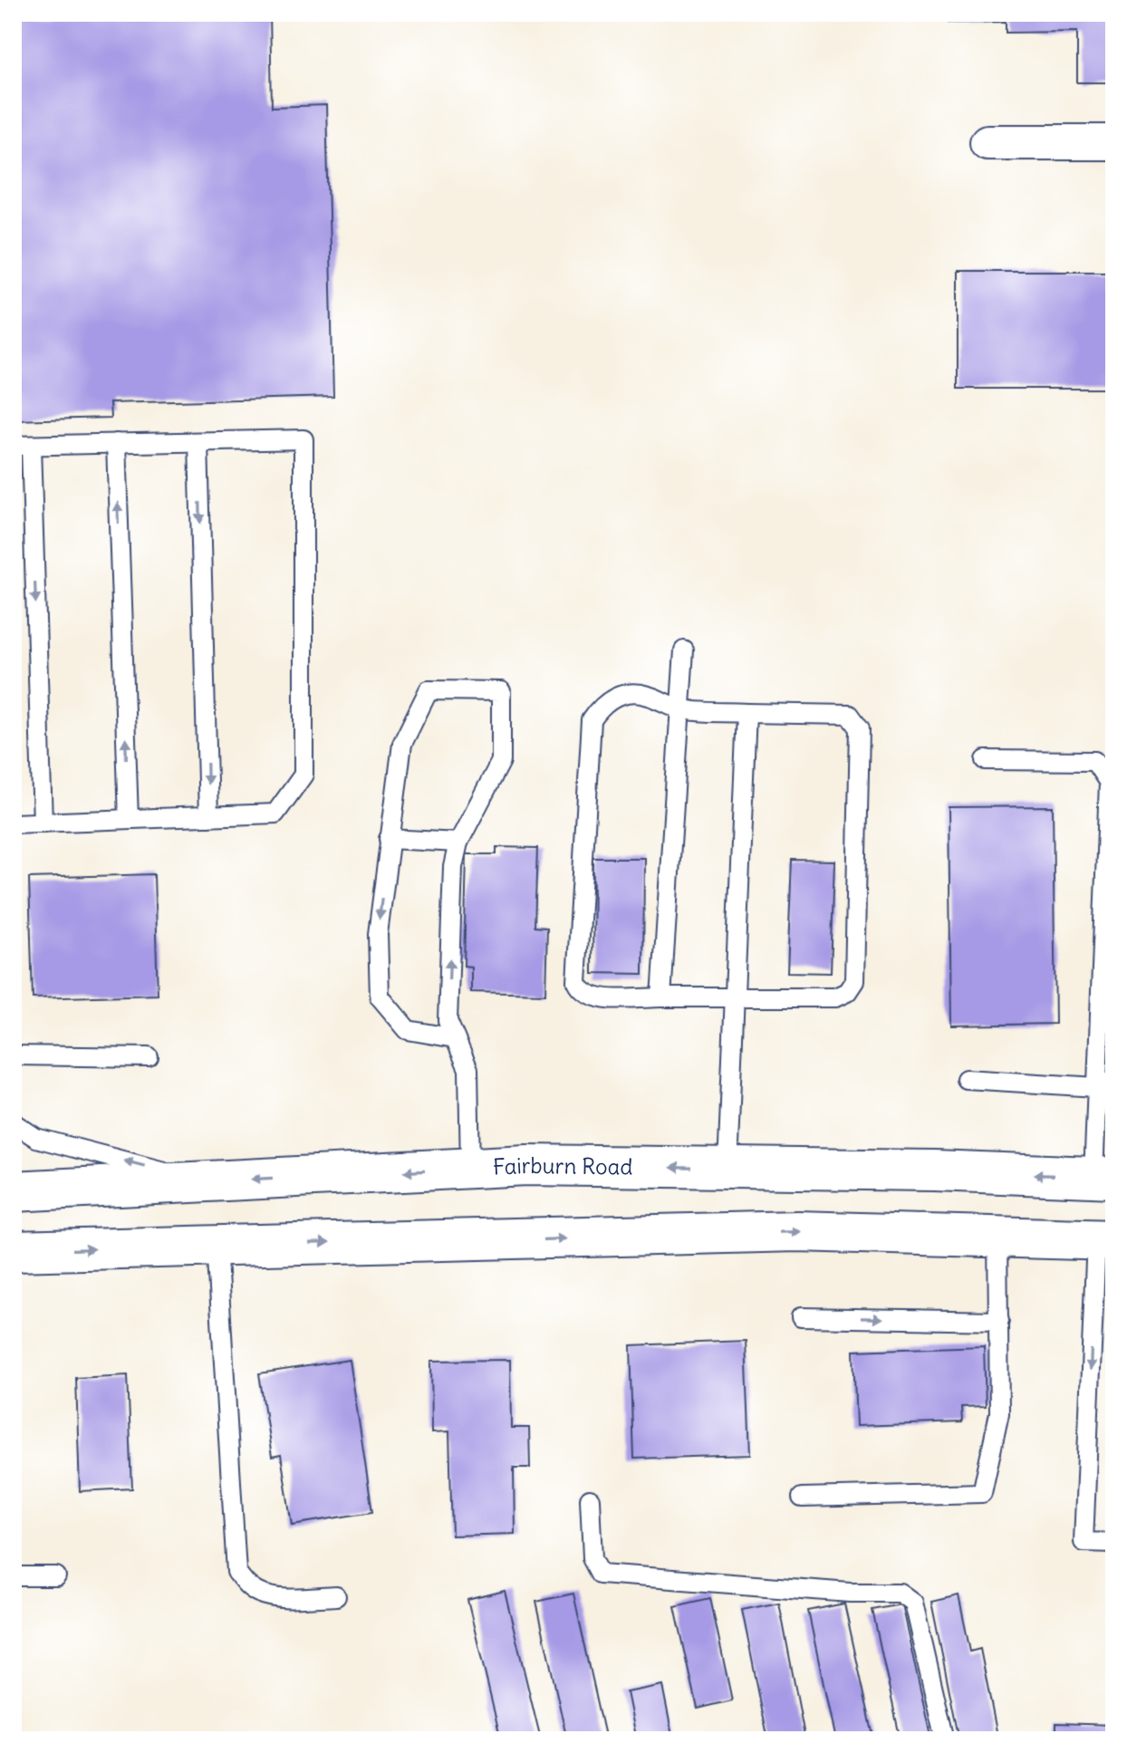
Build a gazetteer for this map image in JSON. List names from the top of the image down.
{
  "streets": {
    "main road": ["Fairburn Road"]
  }
}
